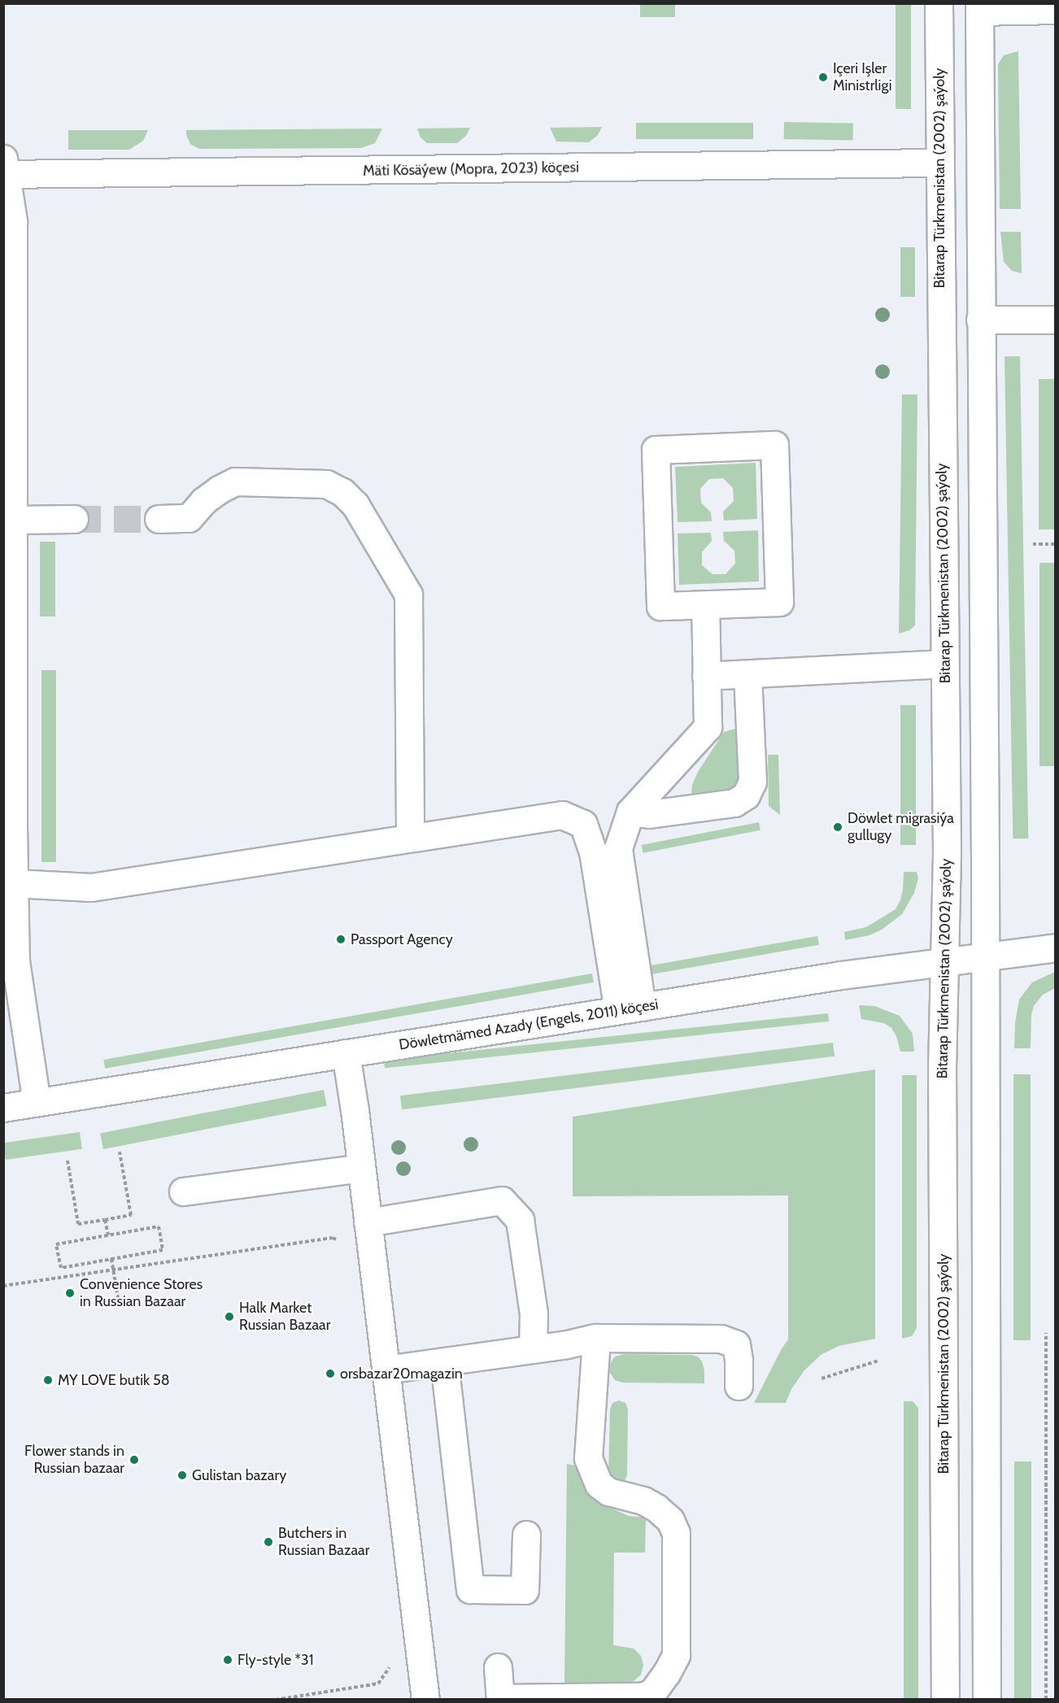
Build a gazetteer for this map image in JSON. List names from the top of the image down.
{
  "streets": {
    "street": ["Mäti Kösäýew (Mopra, 2023) köçesi", "Bitarap Türkmenistan (2002) şaýoly", "Döwletmämed Azady (Engels, 2011) köçesi"]
  },
  "crossings": [
    ["Mäti Kösäýew (Mopra, 2023) köçesi", "Bitarap Türkmenistan (2002) şaýoly"],
    ["Bitarap Türkmenistan (2002) şaýoly", "Döwletmämed Azady (Engels, 2011) köçesi"]
  ],
  "places": [
    "Içeri Işler Ministrligi",
    "Döwlet migrasiýa gullugy",
    "Passport Agency",
    "Convenience Stores in Russian Bazaar",
    "Halk Market Russian Bazaar",
    "orsbazar20magazin",
    "MY LOVE butik 58",
    "Flower stands in Russian bazaar",
    "Gulistan bazary",
    "Butchers in Russian Bazaar",
    "Fly-style *31"
  ]
}
